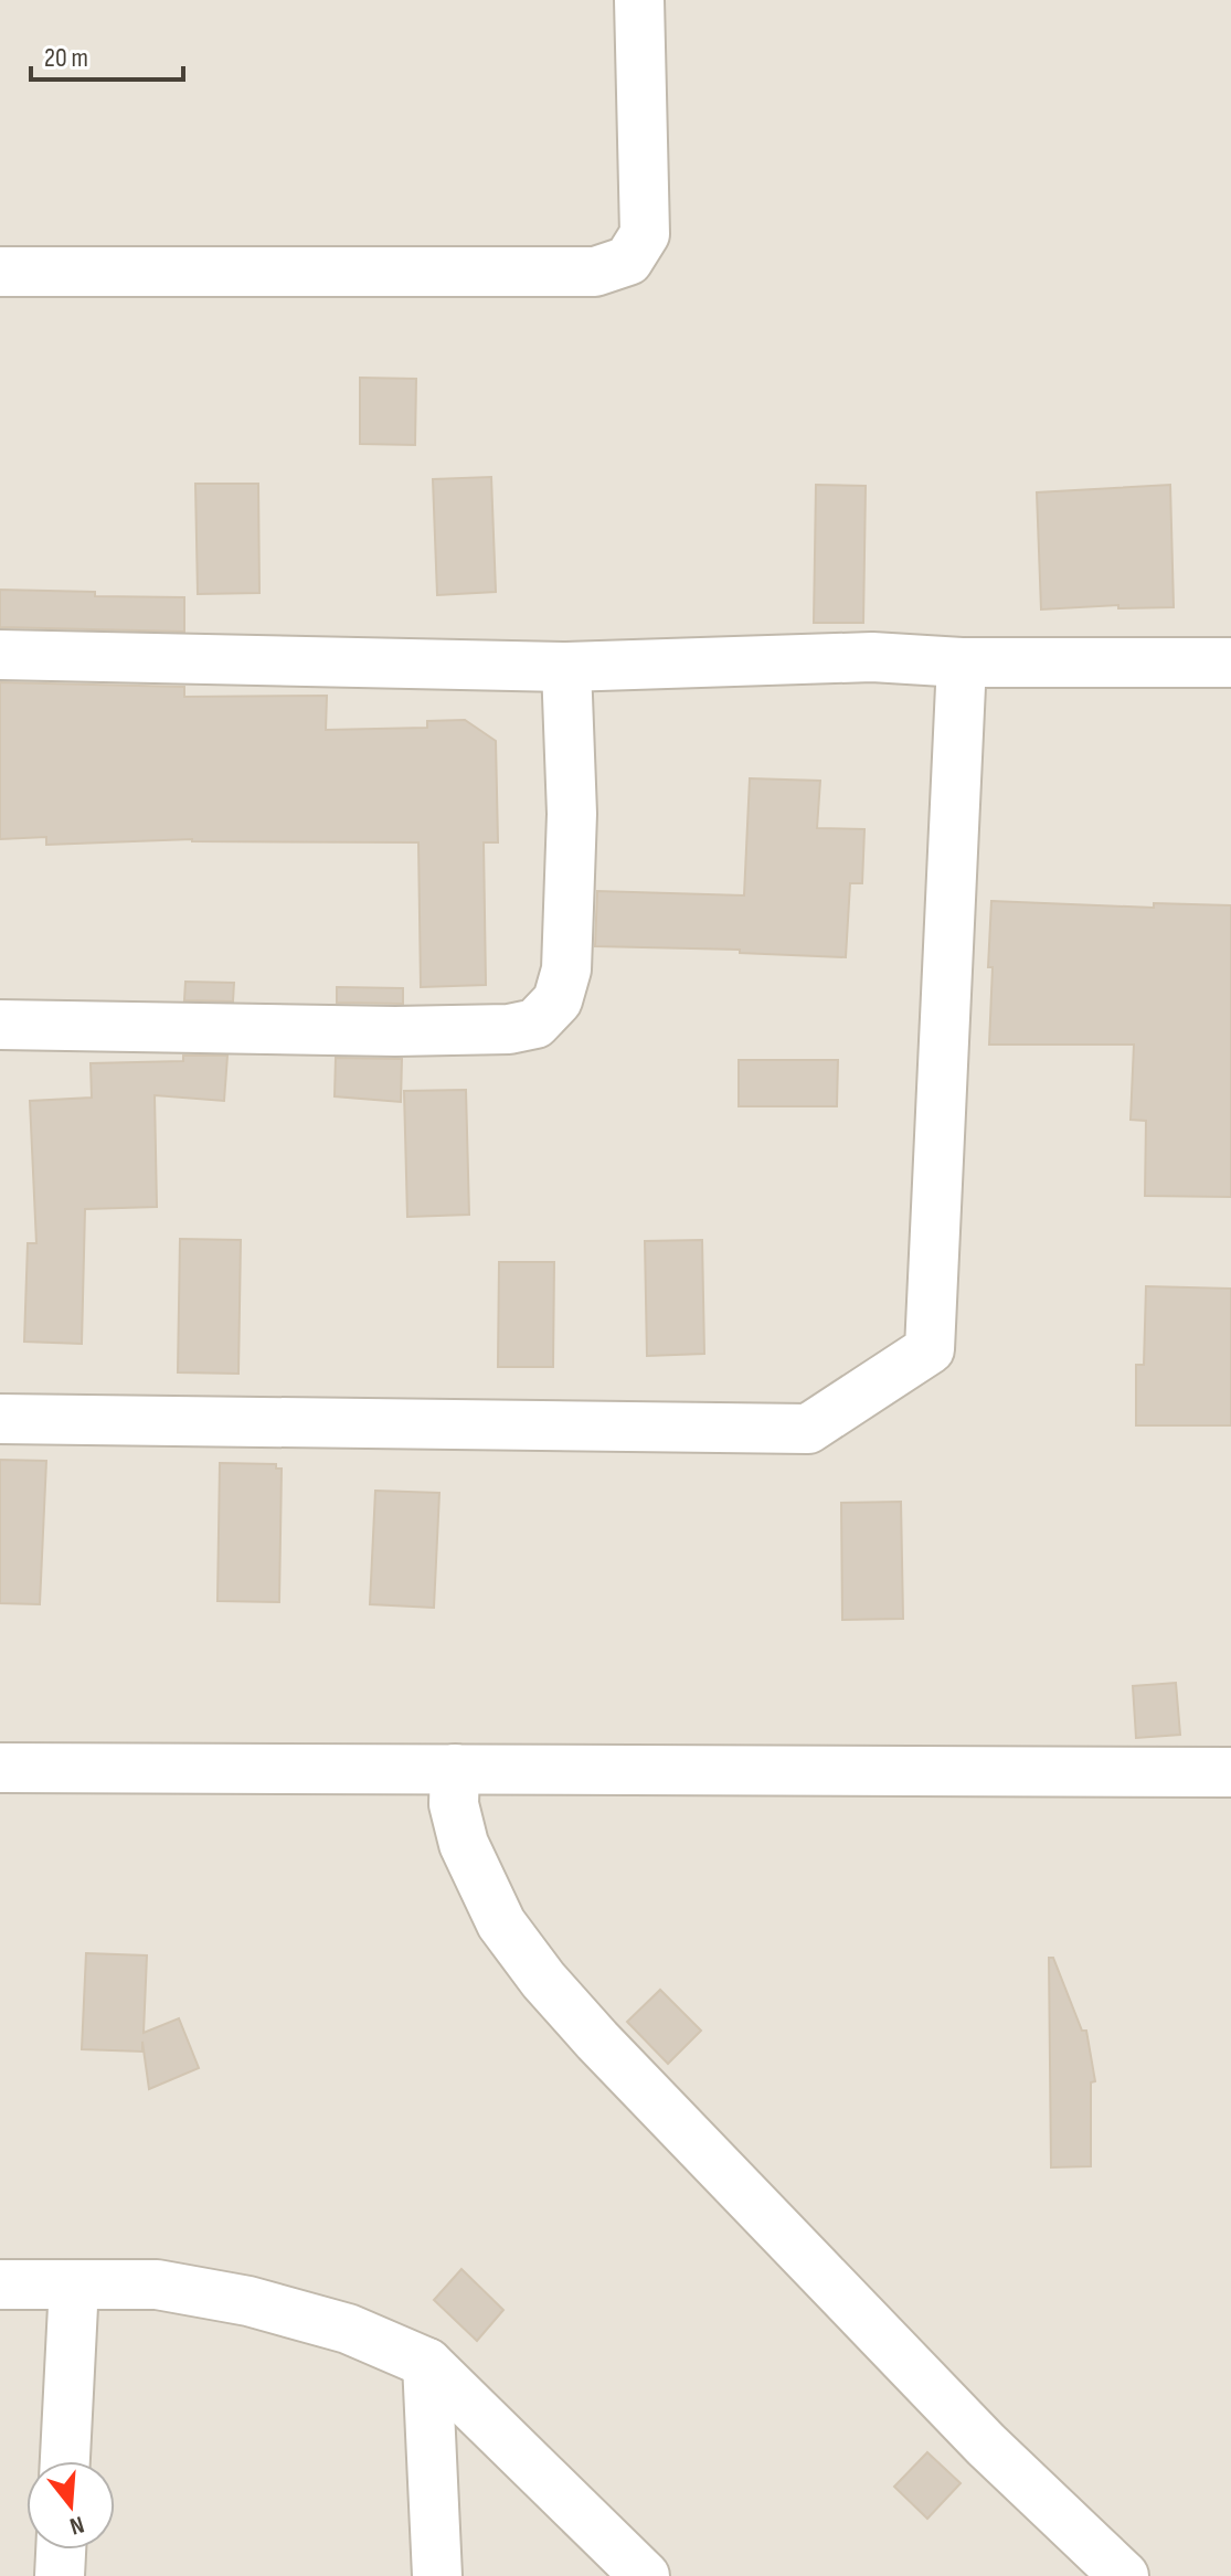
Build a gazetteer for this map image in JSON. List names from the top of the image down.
{
  "scale_bar": "20 m",
  "north": "bottom"
}
